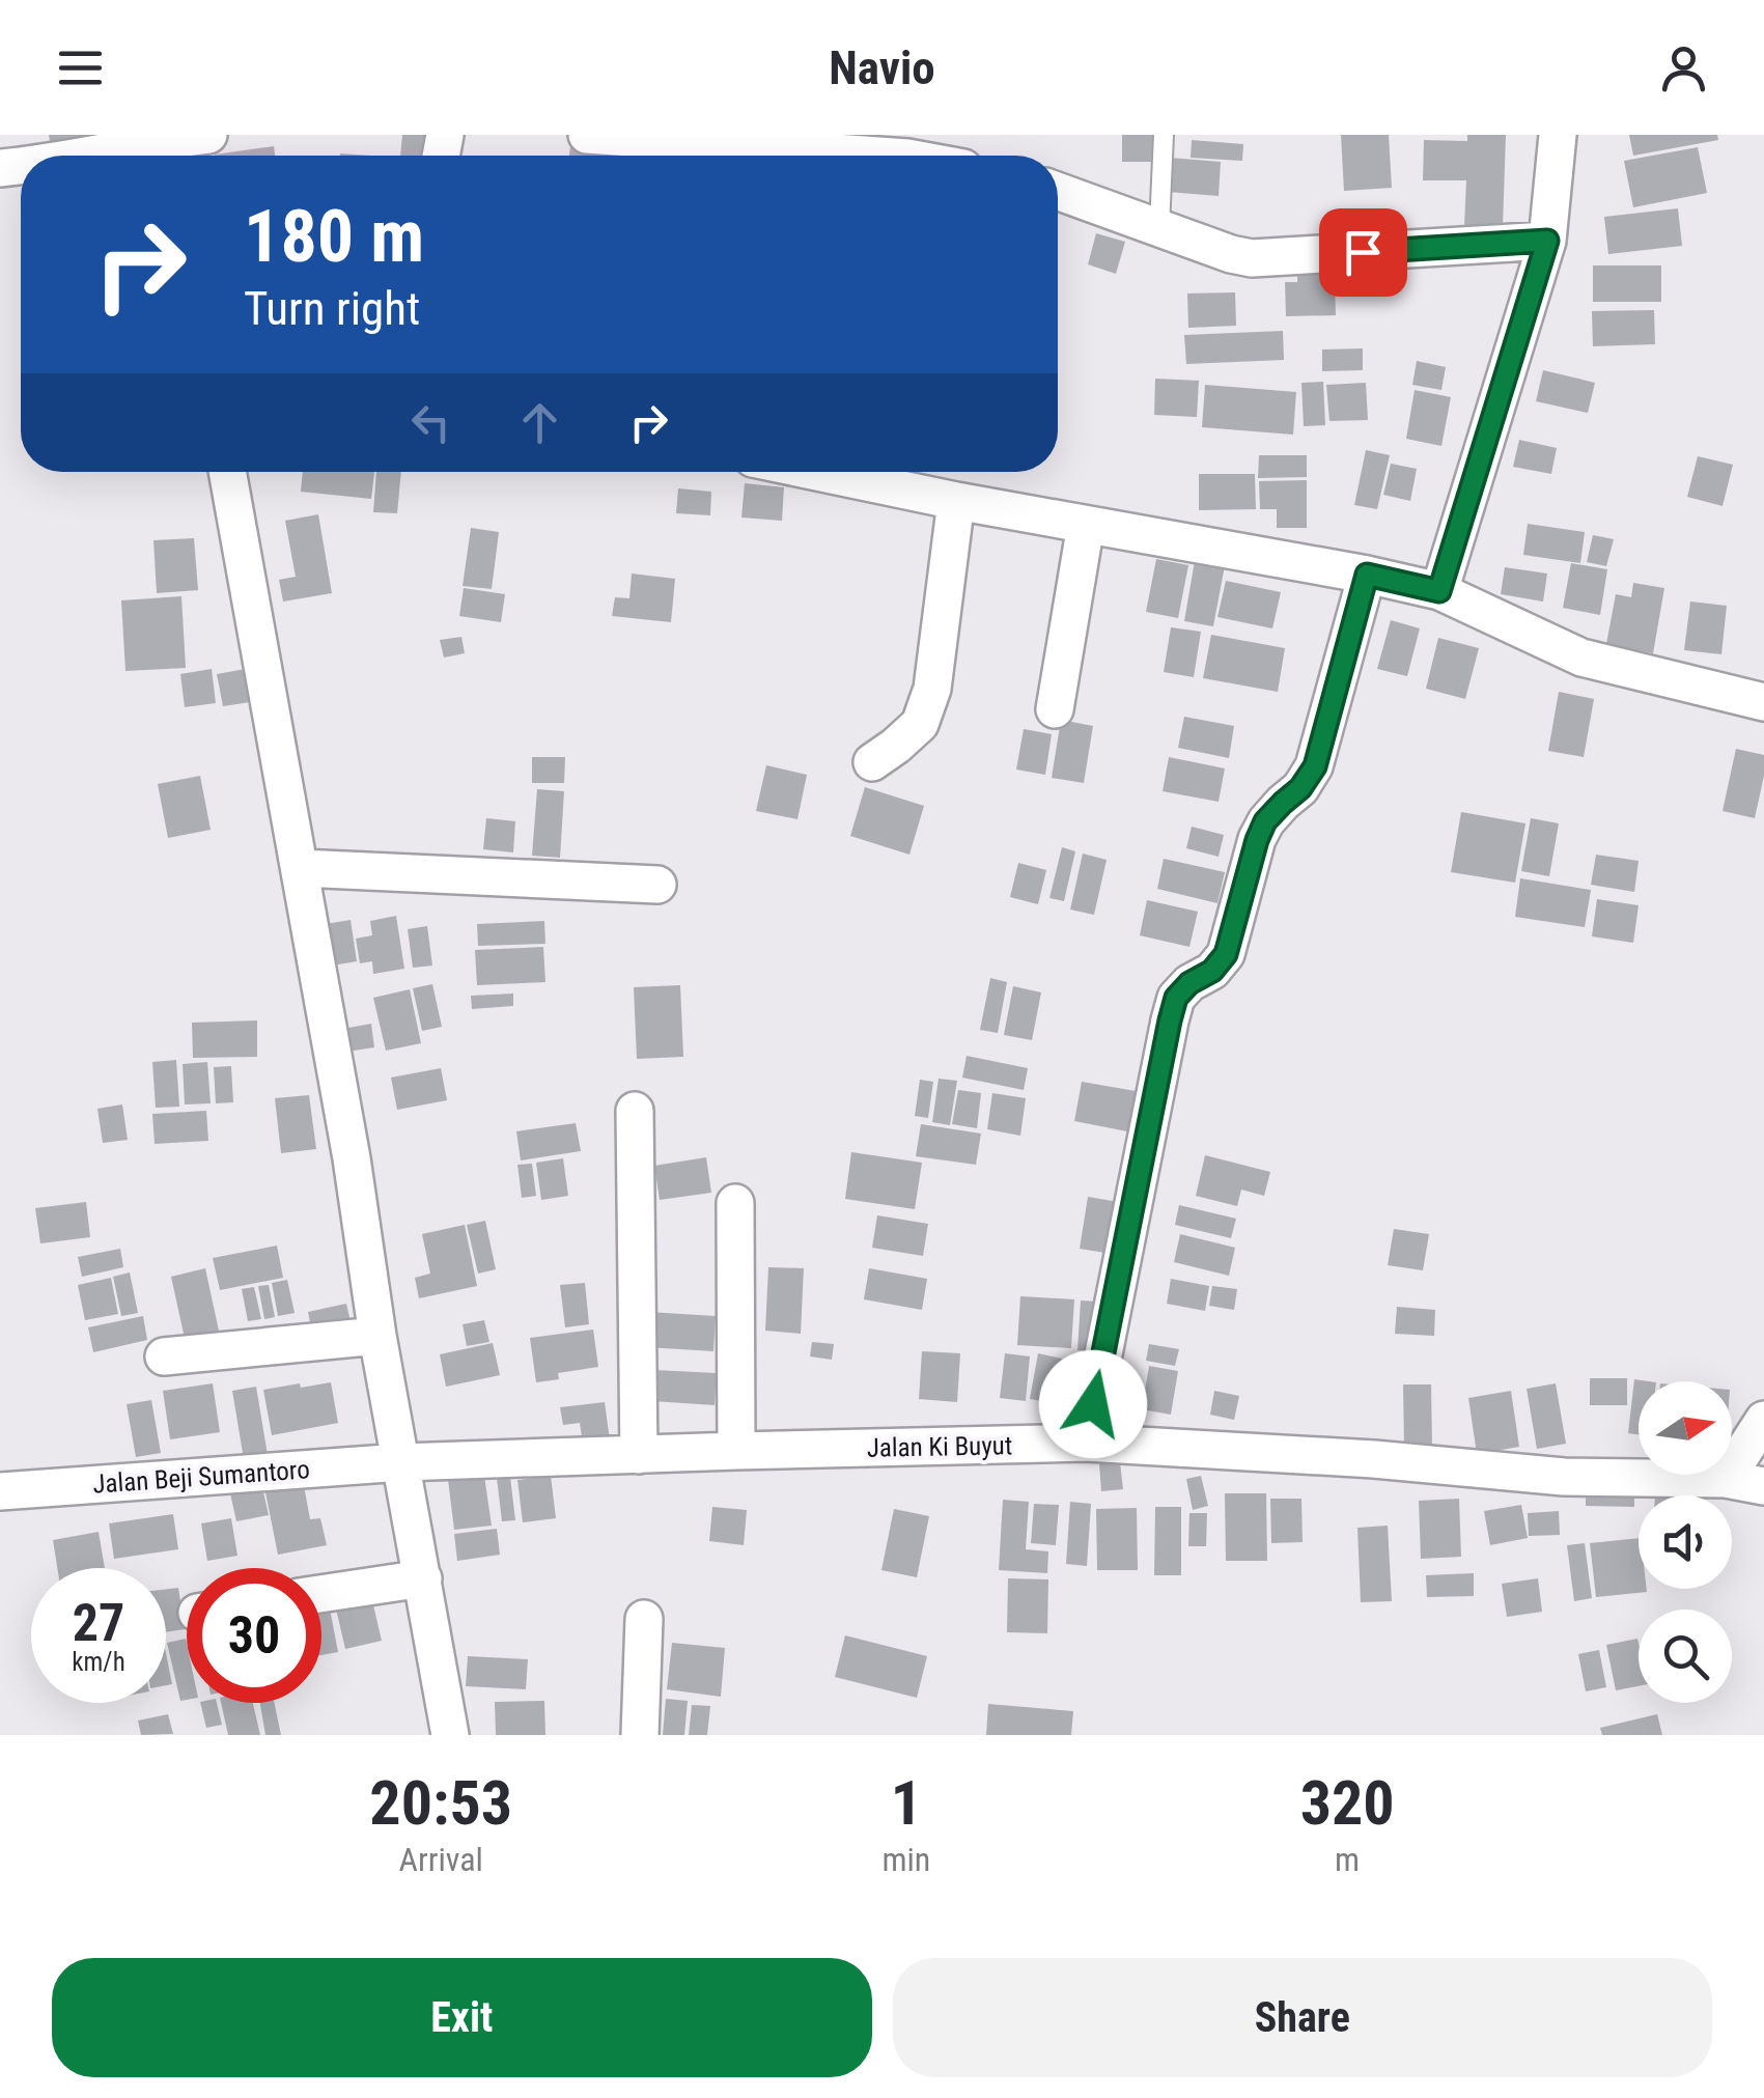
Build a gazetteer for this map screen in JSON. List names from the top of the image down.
{
  "streets": {
    "street": ["Jalan Ki Buyut", "Jalan Beji Sumantoro"]
  },
  "crossings": [
    ["Jalan Ki Buyut", "Jalan Beji Sumantoro"]
  ],
  "north": "right",
  "page": {
    "header": "Navio",
    "turn": ["180 m", "Turn right"],
    "speed": "27 km/h",
    "limit": "30",
    "eta": [
      "20:53",
      "Arrival",
      "1",
      "min",
      "320",
      "m"
    ],
    "buttons": ["Exit", "Share"]
  }
}
